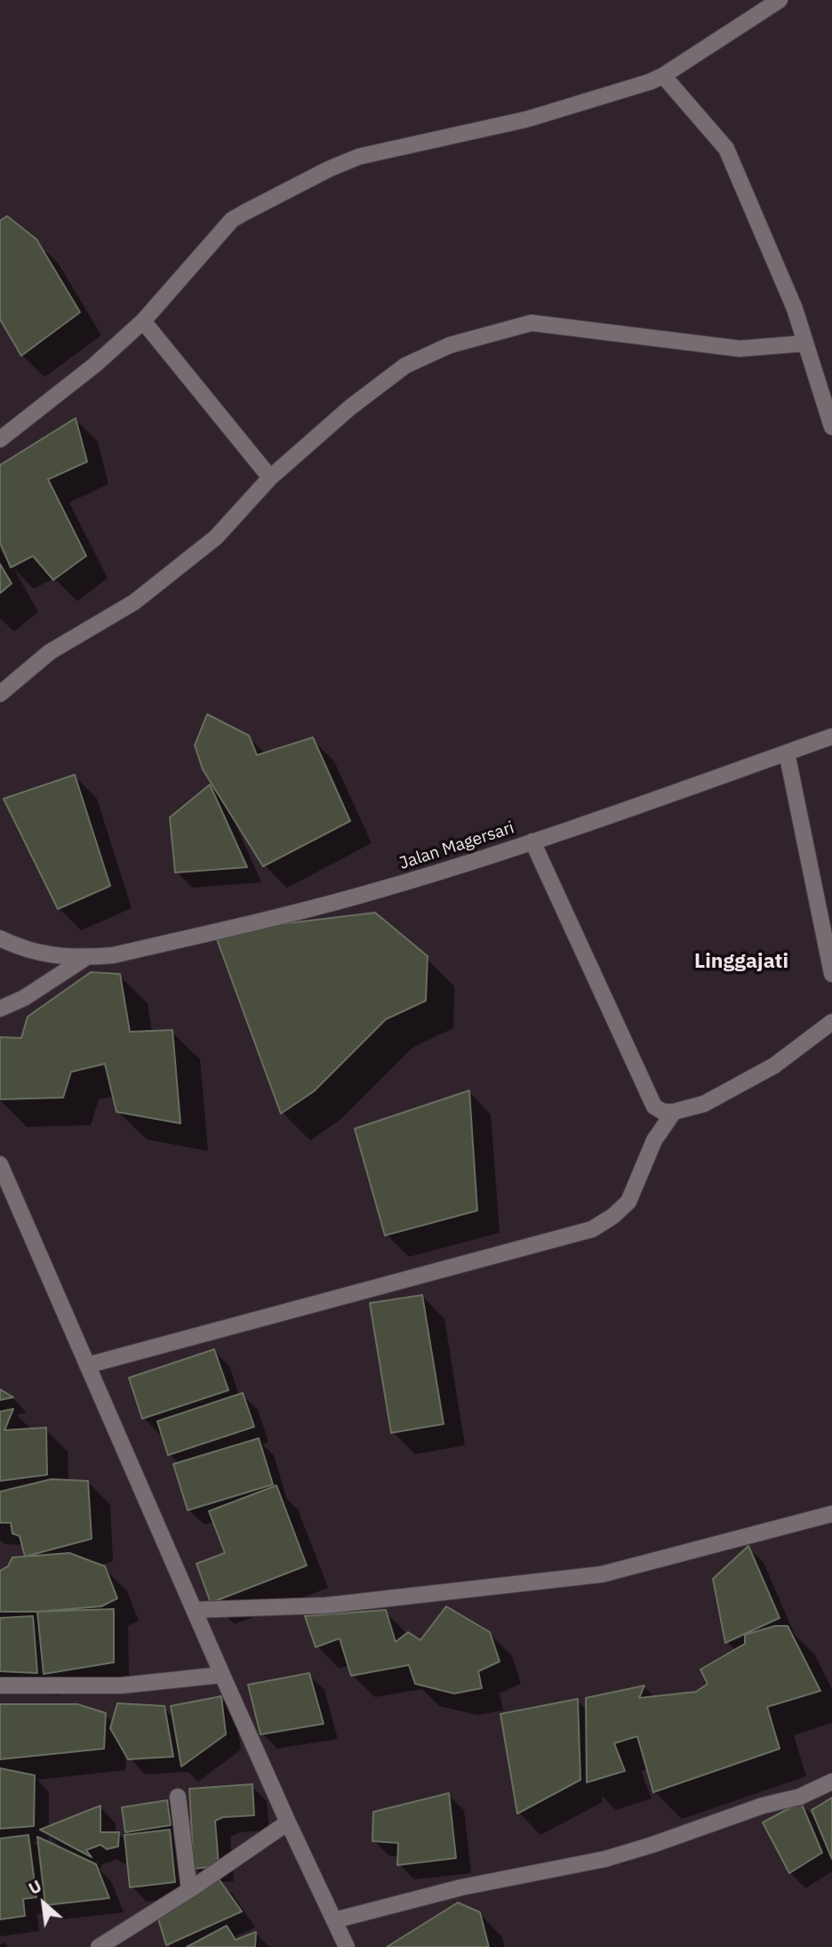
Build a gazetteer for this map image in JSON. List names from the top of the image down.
{
  "streets": {
    "street": ["Jalan Magersari"]
  },
  "districts": ["Linggajati"],
  "north": "top left"
}
